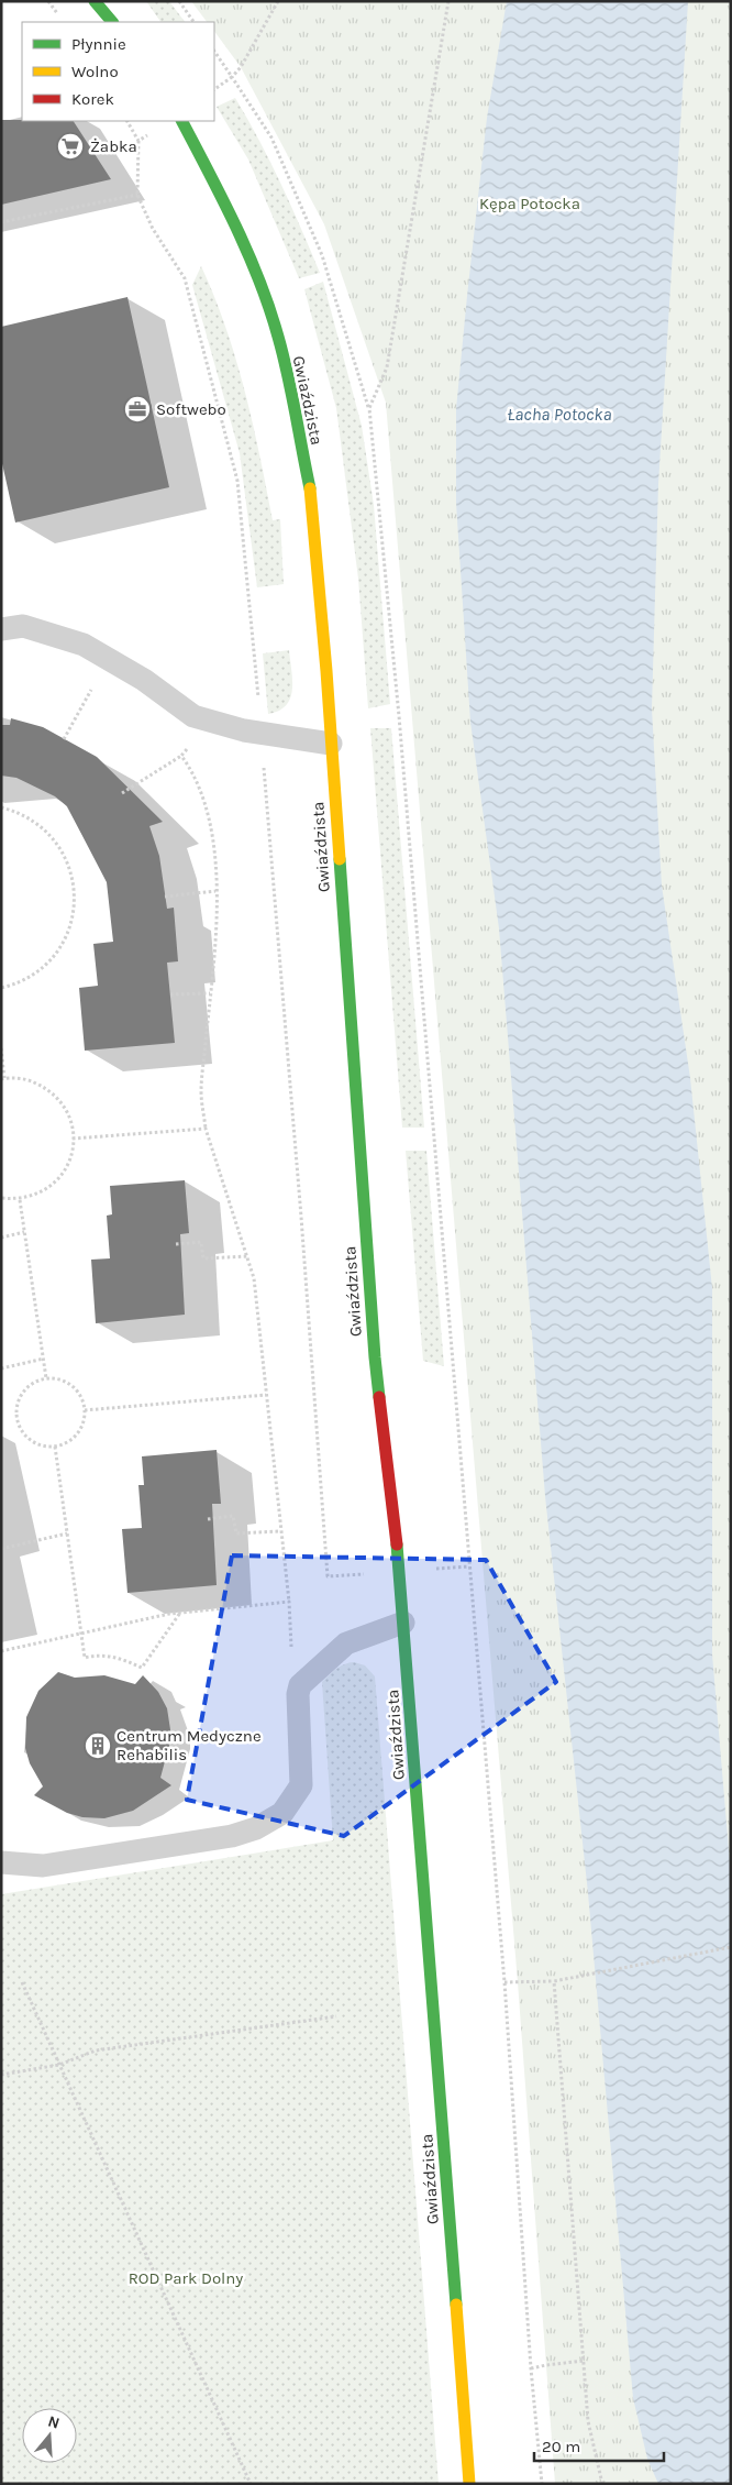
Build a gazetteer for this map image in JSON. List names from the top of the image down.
{
  "streets": {
    "street": ["Gwiaździsta"]
  },
  "water": ["Łacha Potocka"],
  "parks": ["Kępa Potocka", "ROD Park Dolny"],
  "places": {
    "supermarket": ["Żabka"],
    "office": ["Softwebo"],
    "building": ["Centrum Medyczne Rehabilis"]
  },
  "legend": ["Płynnie", "Wolno", "Korek"],
  "scale_bar": "20 m",
  "north": "top"
}
